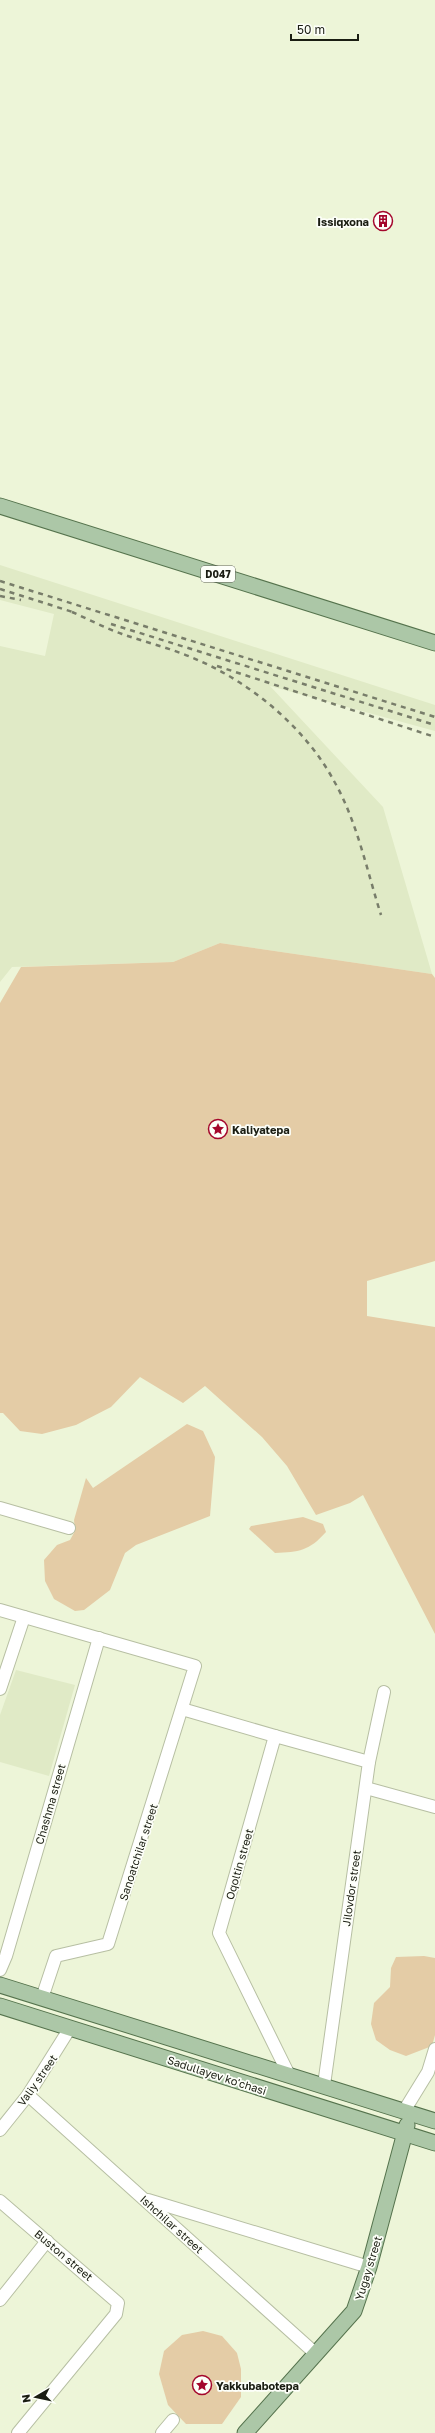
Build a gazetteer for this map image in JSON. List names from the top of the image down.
{
  "streets": {
    "main road": ["D047", "Sadullayev ko'chasi", "Yugay street"],
    "street": [
      "Chashma street",
      "Sanoatchilar street",
      "Oqoltin street",
      "Jilovdor street",
      "Valiy street",
      "Ishchilar street",
      "Buston street"
    ]
  },
  "crossings": [
    ["Chashma street", "Sanoatchilar street"],
    ["Sanoatchilar street", "Sadullayev ko'chasi"],
    ["Oqoltin street", "Sadullayev ko'chasi"],
    ["Jilovdor street", "Sadullayev ko'chasi"],
    ["Sadullayev ko'chasi", "Valiy street"],
    ["Sadullayev ko'chasi", "Yugay street"],
    ["Valiy street", "Ishchilar street"],
    ["Ishchilar street", "Yugay street"]
  ],
  "places": {
    "building": ["Issiqxona"],
    "place": ["Kaliyatepa", "Yakkubabotepa"]
  },
  "scale_bar": "50 m",
  "north": "left"
}
